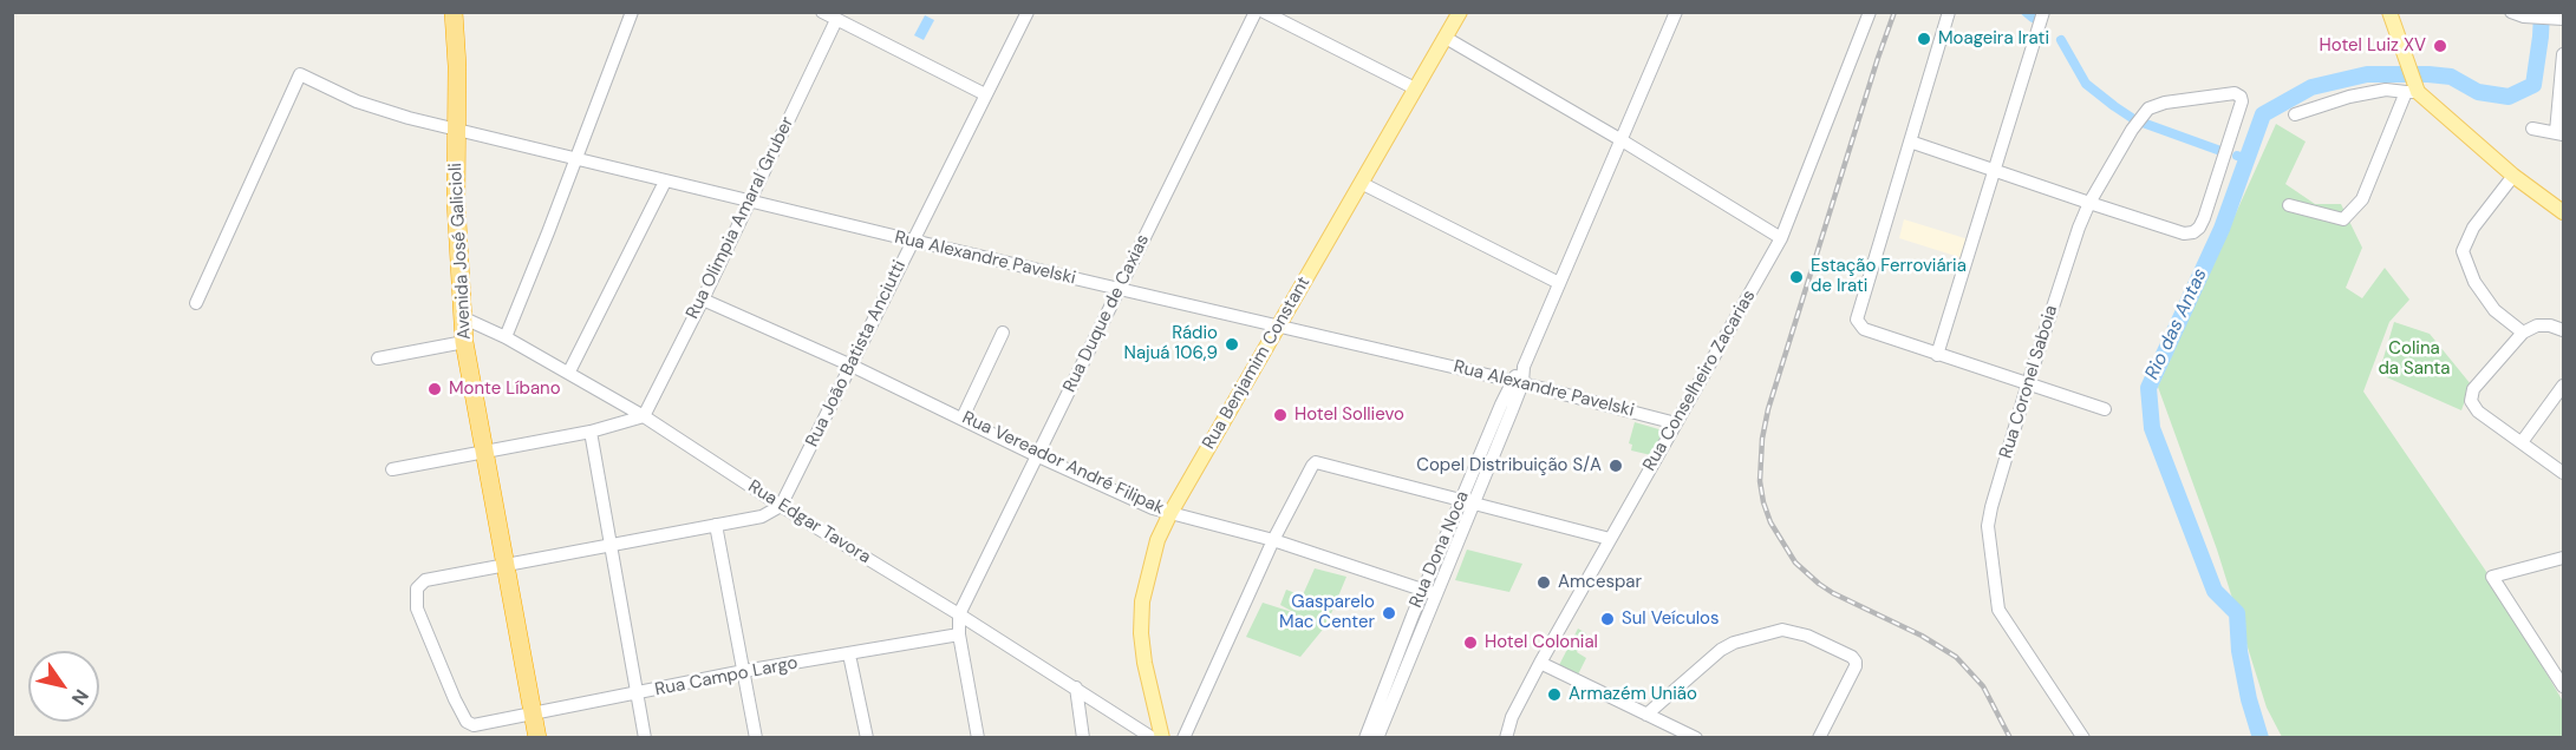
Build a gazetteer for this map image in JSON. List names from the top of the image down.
{
  "streets": {
    "highway": ["Avenida José Galicioli"],
    "main road": ["Rua Benjamim Constant"],
    "street": [
      "Rua Olimpia Amaral Gruber",
      "Rua Alexandre Pavelski",
      "Rua Duque de Caxias",
      "Rua João Batista Anciutti",
      "Rua Conselheiro Zacarias",
      "Rua Coronel Saboia",
      "Rua Vereador André Filipak",
      "Rua Edgar Tavora",
      "Rua Dona Noca",
      "Rua Campo Largo"
    ]
  },
  "crossings": [
    ["Rua Olimpia Amaral Gruber", "Rua Alexandre Pavelski"],
    ["Rua Olimpia Amaral Gruber", "Rua Vereador André Filipak"],
    ["Rua Olimpia Amaral Gruber", "Rua Edgar Tavora"],
    ["Avenida José Galicioli", "Rua Alexandre Pavelski"],
    ["Avenida José Galicioli", "Rua Edgar Tavora"],
    ["Avenida José Galicioli", "Rua Campo Largo"],
    ["Rua Alexandre Pavelski", "Rua Duque de Caxias"],
    ["Rua Alexandre Pavelski", "Rua João Batista Anciutti"],
    ["Rua Alexandre Pavelski", "Rua Benjamim Constant"],
    ["Rua Alexandre Pavelski", "Rua Conselheiro Zacarias"],
    ["Rua Alexandre Pavelski", "Rua Dona Noca"],
    ["Rua Duque de Caxias", "Rua Vereador André Filipak"],
    ["Rua Duque de Caxias", "Rua Edgar Tavora"],
    ["Rua João Batista Anciutti", "Rua Vereador André Filipak"],
    ["Rua João Batista Anciutti", "Rua Edgar Tavora"],
    ["Rua Benjamim Constant", "Rua Vereador André Filipak"],
    ["Rua Vereador André Filipak", "Rua Dona Noca"]
  ],
  "water": ["Rio das Antas"],
  "parks": ["Colina da Santa"],
  "places": [
    "Moageira Irati",
    "Hotel Luiz XV",
    "Estação Ferroviária de Irati",
    "Rádio Najuá 106,9",
    "Monte Líbano",
    "Hotel Sollievo",
    "Copel Distribuição S/A",
    "Amcespar",
    "Gasparelo Mac Center",
    "Sul Veículos",
    "Hotel Colonial",
    "Armazém União"
  ],
  "north": "bottom right"
}
